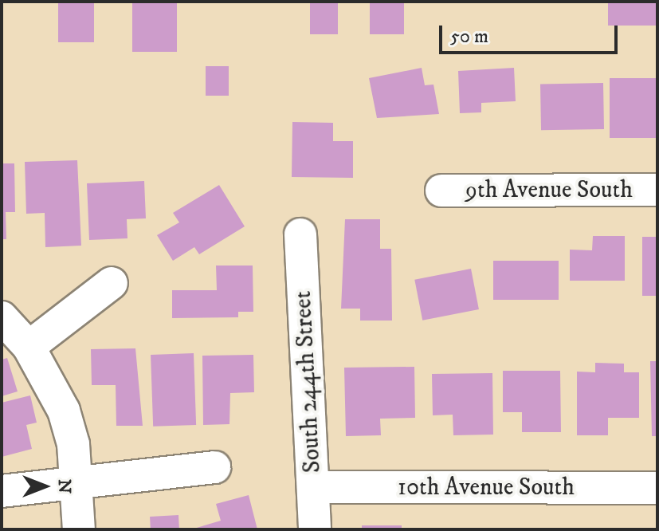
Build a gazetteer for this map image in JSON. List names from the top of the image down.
{
  "streets": {
    "street": ["9th Avenue South", "South 244th Street", "10th Avenue South"]
  },
  "crossings": [
    ["South 244th Street", "10th Avenue South"]
  ],
  "scale_bar": "50 m",
  "north": "right"
}
